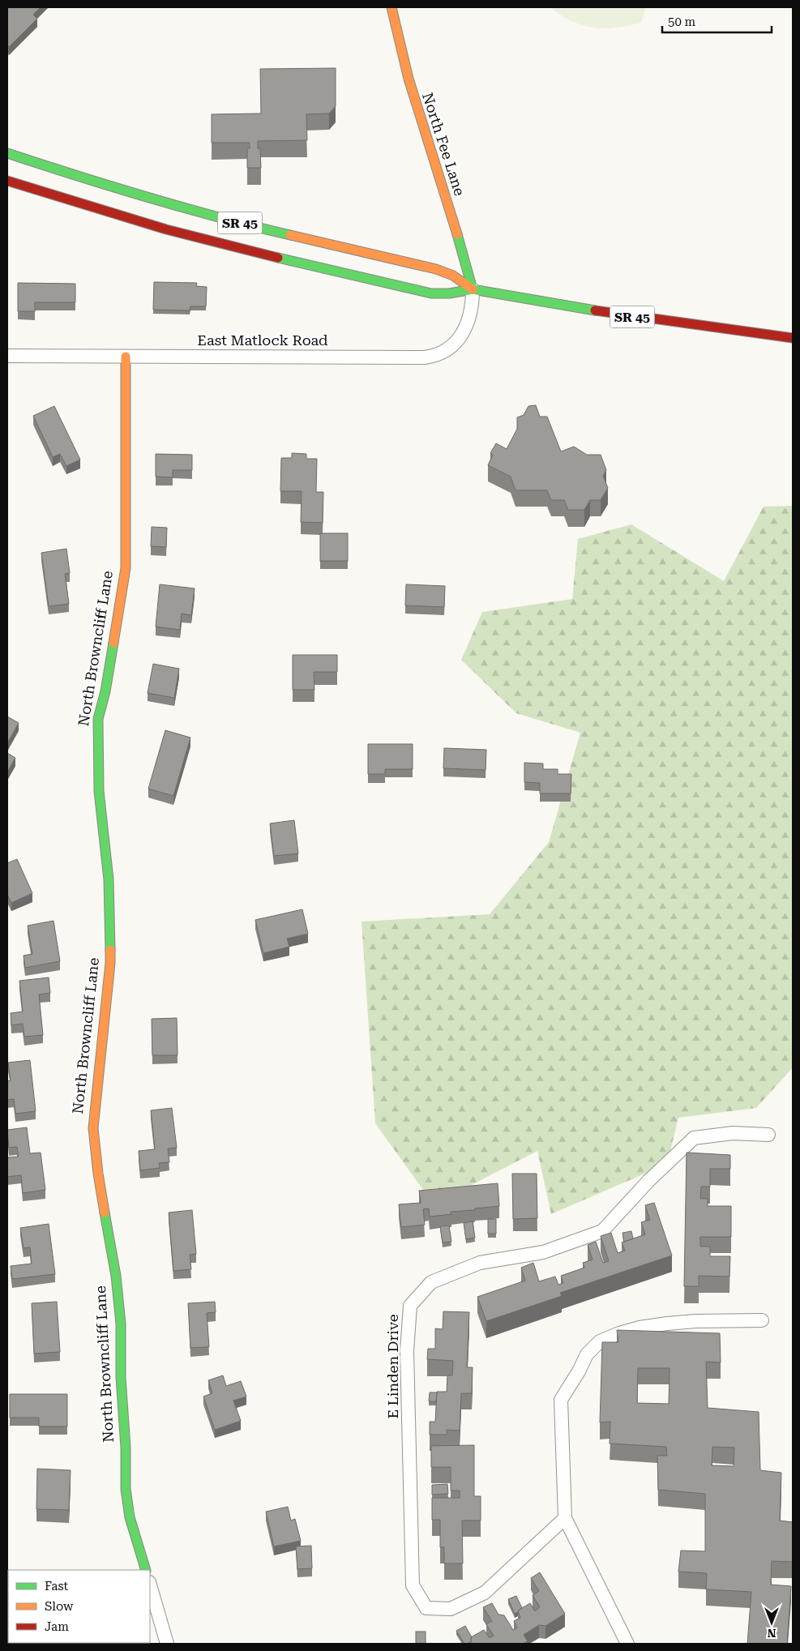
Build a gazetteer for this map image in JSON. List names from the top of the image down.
{
  "streets": {
    "main road": ["North Fee Lane", "SR 45", "North Browncliff Lane"],
    "street": ["East Matlock Road", "E Linden Drive"]
  },
  "crossings": [
    ["North Fee Lane", "SR 45"],
    ["North Fee Lane", "East Matlock Road"],
    ["SR 45", "East Matlock Road"],
    ["East Matlock Road", "North Browncliff Lane"]
  ],
  "legend": ["Fast", "Slow", "Jam"],
  "scale_bar": "50 m",
  "north": "bottom"
}
